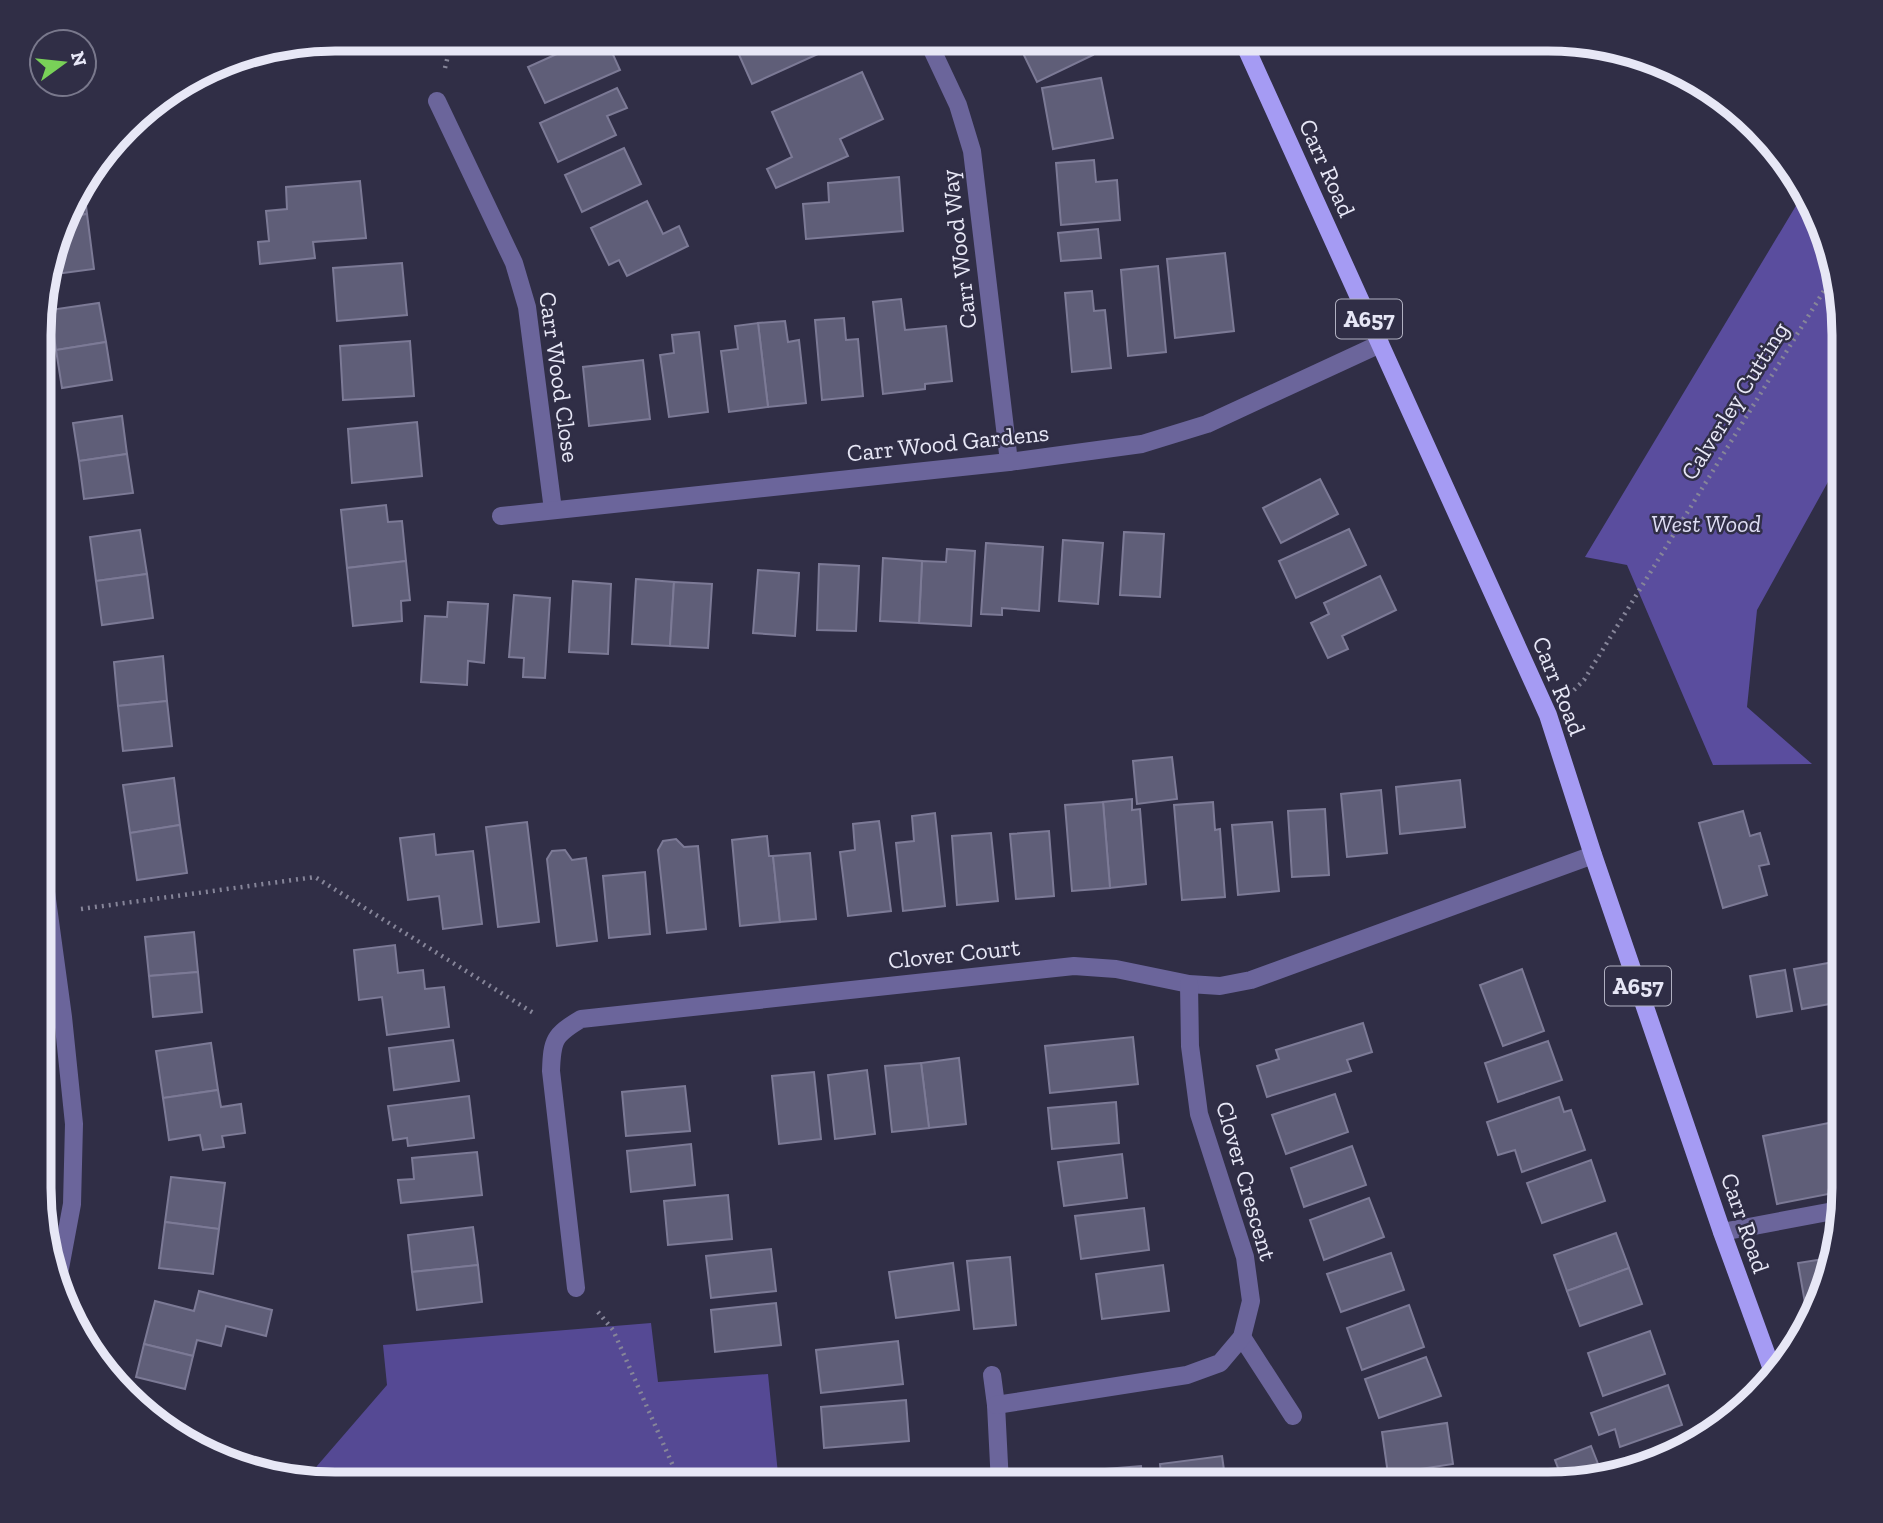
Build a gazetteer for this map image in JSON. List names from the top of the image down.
{
  "streets": {
    "main road": ["Carr Road", "A657"],
    "street": [
      "Carr Wood Way",
      "Carr Wood Close",
      "Carr Wood Gardens",
      "Clover Court",
      "Clover Crescent"
    ],
    "path": ["Calverley Cutting"]
  },
  "crossings": [
    ["Carr Road", "Calverley Cutting"],
    ["Carr Road", "Carr Wood Gardens"],
    ["Carr Road", "Clover Court"],
    ["Carr Wood Way", "Carr Wood Gardens"],
    ["Carr Wood Close", "Carr Wood Gardens"],
    ["Clover Court", "Clover Crescent"]
  ],
  "parks": ["West Wood"],
  "north": "right"
}
